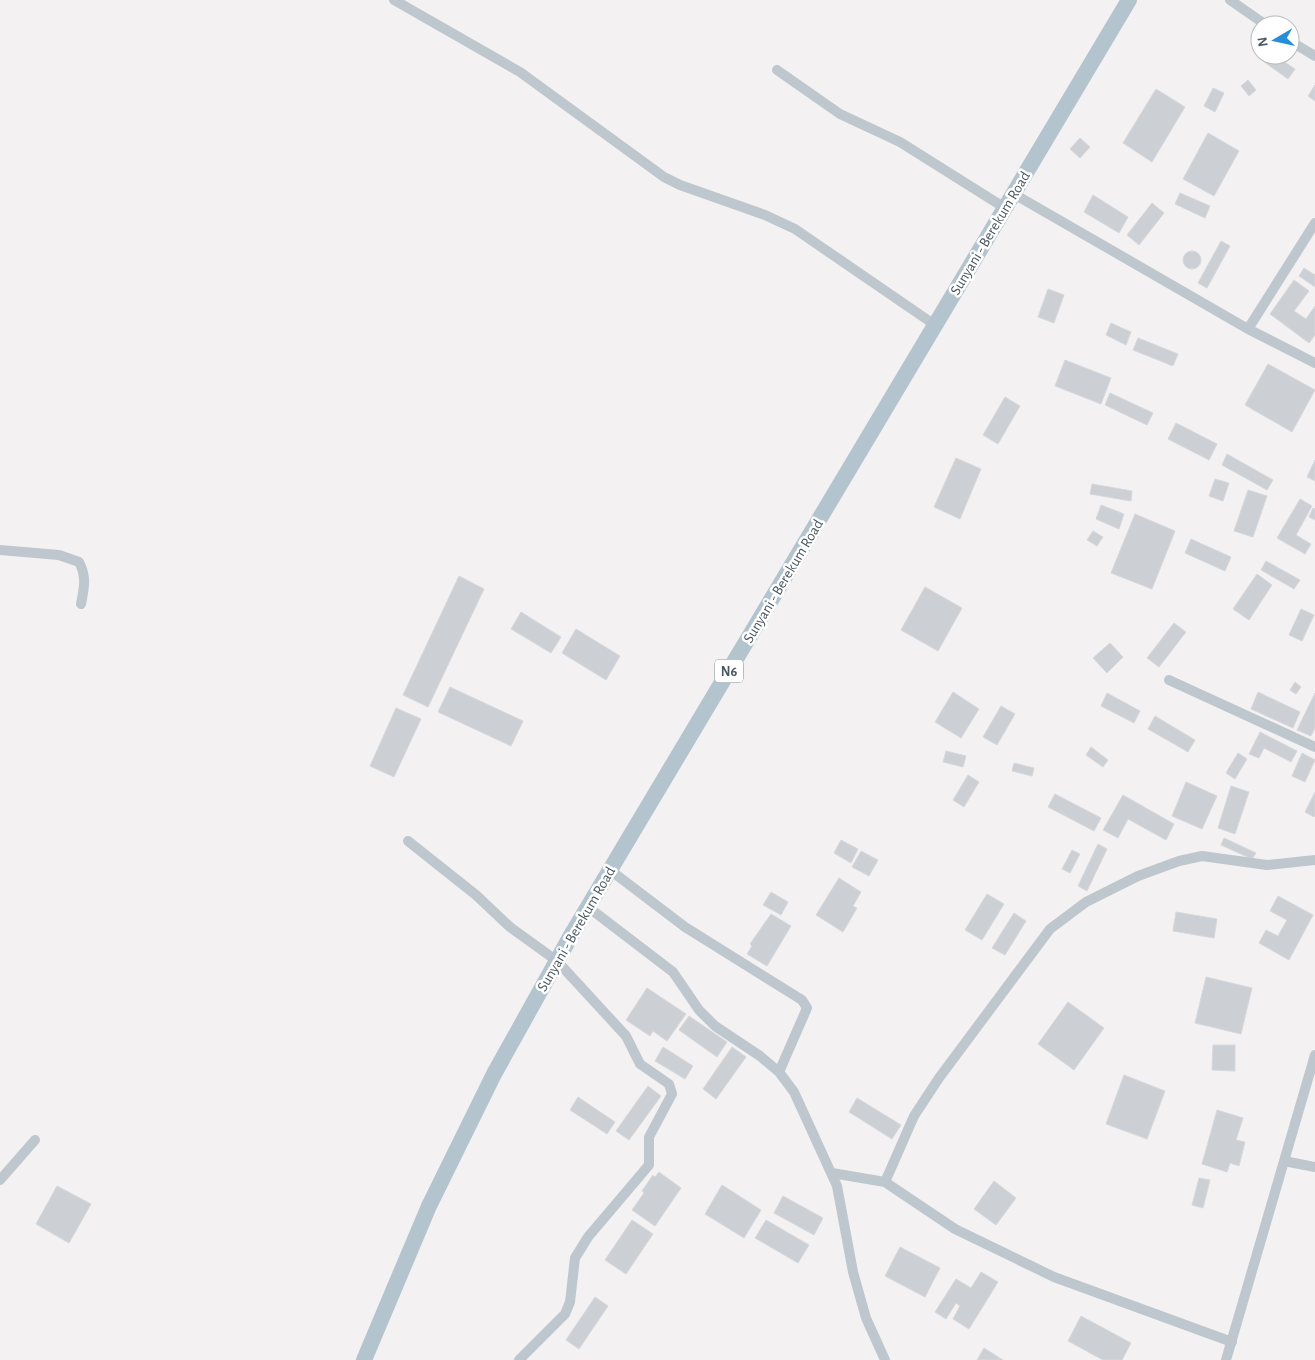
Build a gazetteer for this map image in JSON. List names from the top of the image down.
{
  "streets": {
    "main road": ["Sunyani - Berekum Road", "N6"]
  },
  "north": "left"
}
